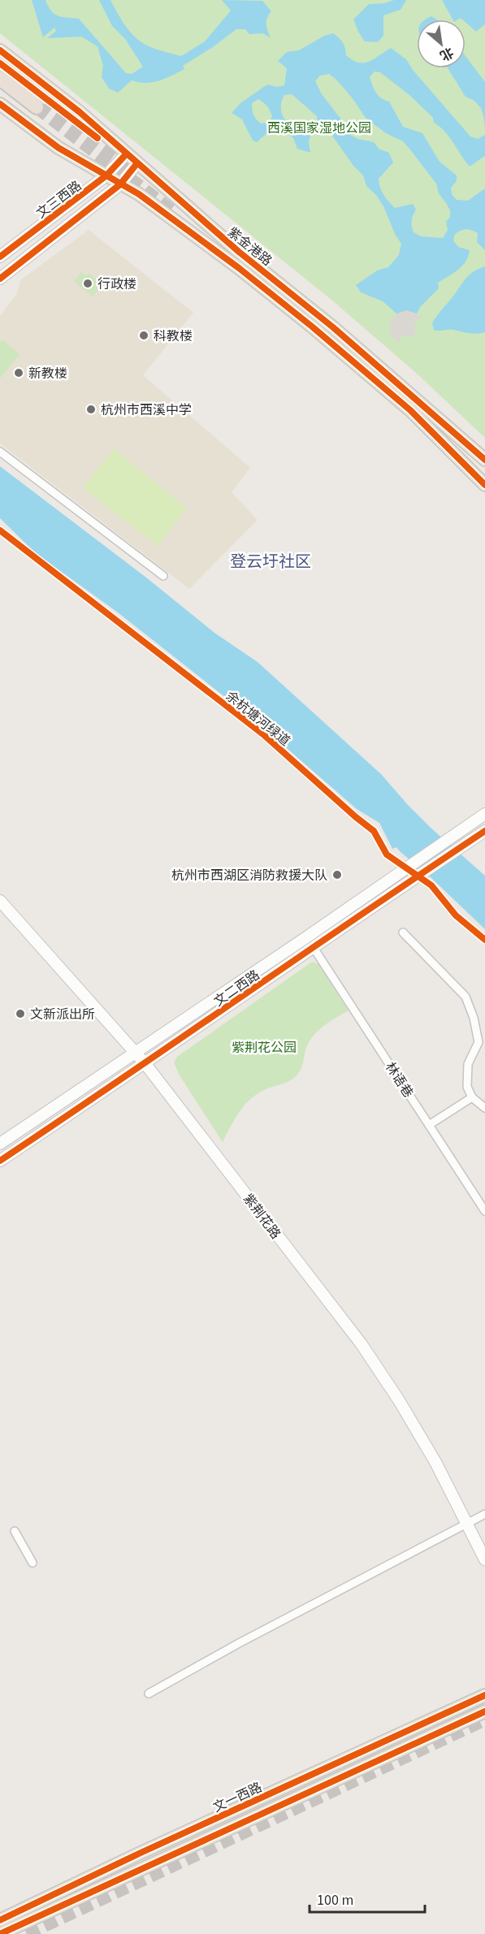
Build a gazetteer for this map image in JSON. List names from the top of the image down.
{
  "streets": {
    "main road": [
      "文三西路",
      "紫金港路",
      "文二西路",
      "紫荆花路",
      "文一西路"
    ],
    "street": ["林语巷"],
    "cycle path": ["余杭塘河绿道"]
  },
  "crossings": [
    ["文三西路", "紫金港路"],
    ["文二西路", "林语巷"],
    ["文二西路", "紫荆花路"]
  ],
  "districts": ["登云圩社区"],
  "parks": ["西溪国家湿地公园", "紫荆花公园"],
  "places": [
    "行政楼",
    "科教楼",
    "新教楼",
    "杭州市西溪中学",
    "杭州市西湖区消防救援大队",
    "文新派出所"
  ],
  "scale_bar": "100 m",
  "north": "bottom right"
}
